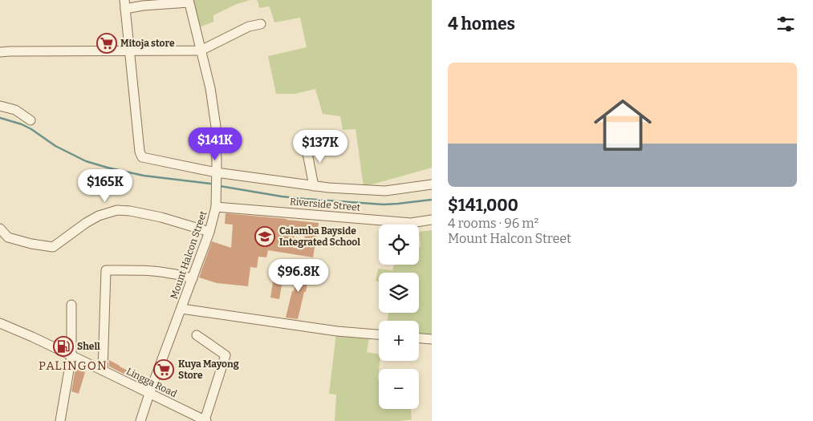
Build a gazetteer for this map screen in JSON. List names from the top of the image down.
{
  "streets": {
    "street": ["Riverside Street", "Mount Halcon Street", "Lingga Road"]
  },
  "crossings": [
    ["Riverside Street", "Mount Halcon Street"],
    ["Mount Halcon Street", "Lingga Road"]
  ],
  "districts": ["PALINGON"],
  "places": {
    "supermarket": ["Mitoja store", "Kuya Mayong Store"],
    "school or university": ["Calamba Bayside Integrated School"],
    "fuel station": ["Shell"]
  },
  "page": {
    "heading": "4 homes",
    "list": [
      {
        "name": "$141,000",
        "note": "4 rooms · 96 m² · Mount Halcon Street"
      }
    ],
    "price": [
      "$141K",
      "$137K",
      "$165K",
      "$96.8K"
    ],
    "map_buttons": ["+", "−"]
  }
}
